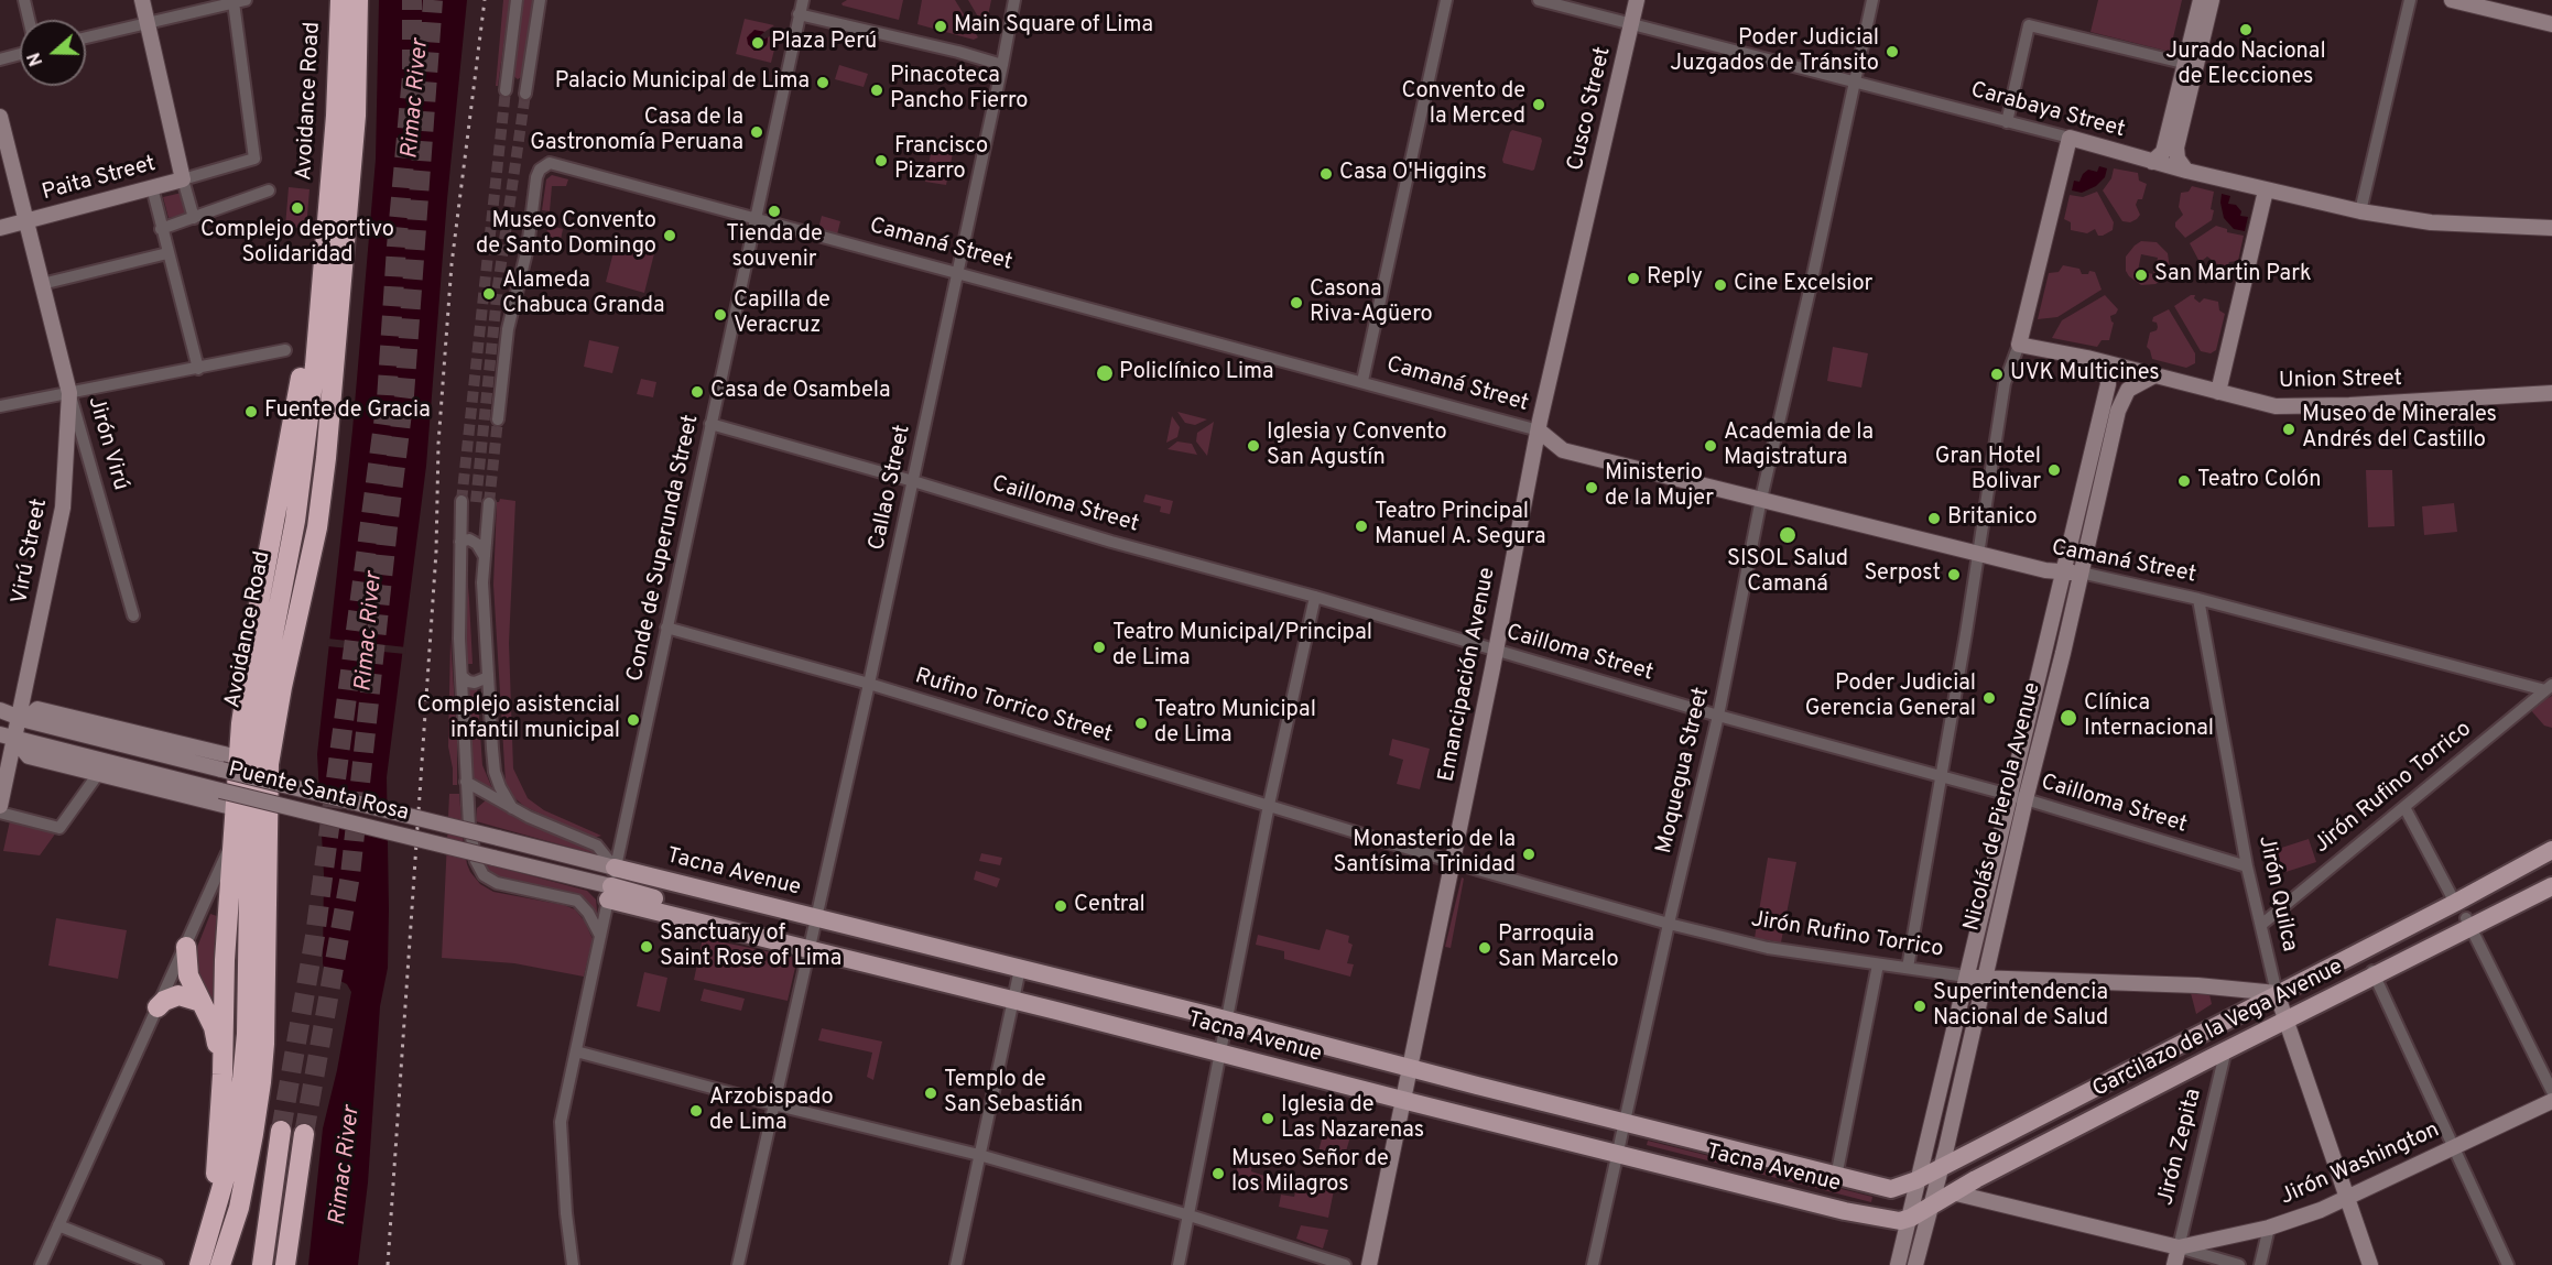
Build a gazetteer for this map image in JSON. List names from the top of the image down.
{
  "streets": {
    "highway": ["Avoidance Road"],
    "main road": [
      "Cusco Street",
      "Carabaya Street",
      "Paita Street",
      "Camaná Street",
      "Union Street",
      "Jirón Virú",
      "Virú Street",
      "Emancipación Avenue",
      "Jirón Rufino Torrico",
      "Puente Santa Rosa",
      "Nicolás de Pierola Avenue",
      "Tacna Avenue",
      "Jirón Quilca",
      "Garcilazo de la Vega Avenue",
      "Jirón Zepita",
      "Jirón Washington"
    ],
    "street": [
      "Callao Street",
      "Cailloma Street",
      "Conde de Superunda Street",
      "Rufino Torrico Street",
      "Moquegua Street"
    ]
  },
  "crossings": [
    ["Cusco Street", "Carabaya Street"],
    ["Cusco Street", "Emancipación Avenue"],
    ["Carabaya Street", "Moquegua Street"],
    ["Camaná Street", "Callao Street"],
    ["Camaná Street", "Conde de Superunda Street"],
    ["Camaná Street", "Emancipación Avenue"],
    ["Camaná Street", "Moquegua Street"],
    ["Camaná Street", "Jirón Rufino Torrico"],
    ["Camaná Street", "Nicolás de Pierola Avenue"],
    ["Camaná Street", "Jirón Quilca"],
    ["Union Street", "Nicolás de Pierola Avenue"],
    ["Jirón Virú", "Virú Street"],
    ["Callao Street", "Cailloma Street"],
    ["Callao Street", "Rufino Torrico Street"],
    ["Callao Street", "Tacna Avenue"],
    ["Cailloma Street", "Conde de Superunda Street"],
    ["Cailloma Street", "Emancipación Avenue"],
    ["Cailloma Street", "Moquegua Street"],
    ["Cailloma Street", "Nicolás de Pierola Avenue"],
    ["Cailloma Street", "Jirón Quilca"],
    ["Conde de Superunda Street", "Rufino Torrico Street"],
    ["Conde de Superunda Street", "Puente Santa Rosa"],
    ["Conde de Superunda Street", "Tacna Avenue"],
    ["Virú Street", "Puente Santa Rosa"],
    ["Emancipación Avenue", "Rufino Torrico Street"],
    ["Emancipación Avenue", "Tacna Avenue"],
    ["Rufino Torrico Street", "Moquegua Street"],
    ["Rufino Torrico Street", "Jirón Rufino Torrico"],
    ["Moquegua Street", "Jirón Rufino Torrico"],
    ["Moquegua Street", "Tacna Avenue"],
    ["Jirón Rufino Torrico", "Nicolás de Pierola Avenue"],
    ["Jirón Rufino Torrico", "Jirón Quilca"],
    ["Jirón Rufino Torrico", "Garcilazo de la Vega Avenue"],
    ["Puente Santa Rosa", "Tacna Avenue"],
    ["Nicolás de Pierola Avenue", "Tacna Avenue"],
    ["Nicolás de Pierola Avenue", "Garcilazo de la Vega Avenue"],
    ["Tacna Avenue", "Garcilazo de la Vega Avenue"],
    ["Jirón Quilca", "Garcilazo de la Vega Avenue"],
    ["Jirón Quilca", "Jirón Washington"],
    ["Garcilazo de la Vega Avenue", "Jirón Zepita"],
    ["Jirón Zepita", "Jirón Washington"]
  ],
  "water": ["Rimac River"],
  "places": [
    "Main Square of Lima",
    "Jurado Nacional de Elecciones",
    "Plaza Perú",
    "Poder Judicial Juzgados de Tránsito",
    "Palacio Municipal de Lima",
    "Pinacoteca Pancho Fierro",
    "Convento de la Merced",
    "Casa de la Gastronomía Peruana",
    "Francisco Pizarro",
    "Casa O'Higgins",
    "Complejo deportivo Solidaridad",
    "Tienda de souvenir",
    "Museo Convento de Santo Domingo",
    "San Martin Park",
    "Reply",
    "Cine Excelsior",
    "Alameda Chabuca Granda",
    "Casona Riva-Agüero",
    "Capilla de Veracruz",
    "Policlínico Lima",
    "UVK Multicines",
    "Casa de Osambela",
    "Fuente de Gracia",
    "Museo de Minerales Andrés del Castillo",
    "Iglesia y Convento San Agustín",
    "Academia de la Magistratura",
    "Gran Hotel Bolivar",
    "Teatro Colón",
    "Ministerio de la Mujer",
    "Britanico",
    "Teatro Principal Manuel A. Segura",
    "SISOL Salud Camaná",
    "Serpost",
    "Teatro Municipal/Principal de Lima",
    "Poder Judicial Gerencia General",
    "Clínica Internacional",
    "Complejo asistencial infantil municipal",
    "Teatro Municipal de Lima",
    "Monasterio de la Santísima Trinidad",
    "Central",
    "Sanctuary of Saint Rose of Lima",
    "Parroquia San Marcelo",
    "Superintendencia Nacional de Salud",
    "Templo de San Sebastián",
    "Arzobispado de Lima",
    "Iglesia de Las Nazarenas",
    "Museo Señor de los Milagros"
  ],
  "north": "left"
}
